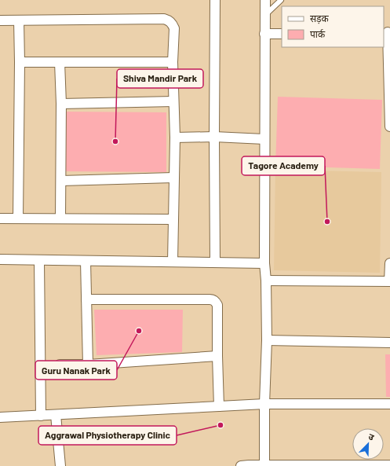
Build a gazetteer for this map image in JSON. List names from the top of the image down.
{
  "places": [
    "Shiva Mandir Park",
    "Tagore Academy",
    "Guru Nanak Park",
    "Aggrawal Physiotherapy Clinic"
  ],
  "legend": ["सड़क", "पार्क"],
  "north": "top right"
}
